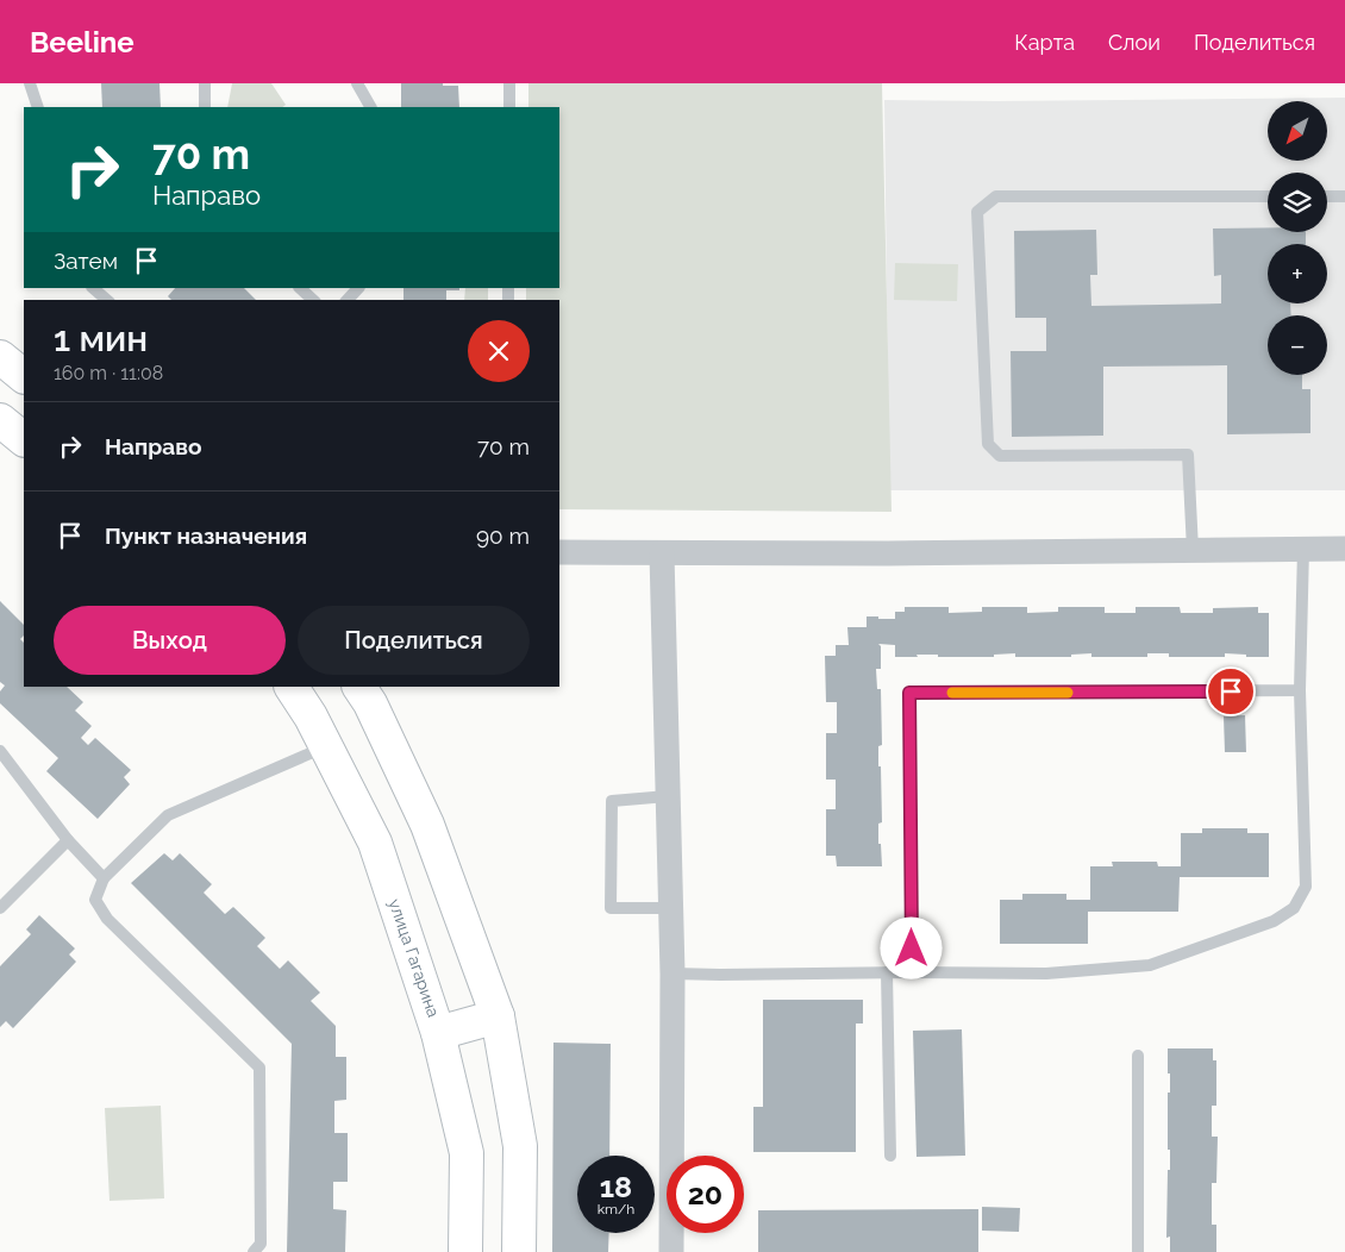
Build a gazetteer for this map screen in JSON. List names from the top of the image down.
{
  "streets": {
    "main road": ["улица Гагарина"]
  },
  "north": "bottom left",
  "page": {
    "header": "Beeline",
    "nav": ["Карта", "Слои", "Поделиться"],
    "map_buttons": ["+", "−"],
    "turn": ["70 m", "Направо"],
    "then": "Затем",
    "heading": ["1 мин", "160 m · 11:08"],
    "list": [
      {
        "name": "Направо",
        "value": "70 m"
      },
      {
        "name": "Пункт назначения",
        "value": "90 m"
      }
    ],
    "buttons": ["Выход", "Поделиться"],
    "speed": "18 km/h",
    "limit": "20"
  }
}
